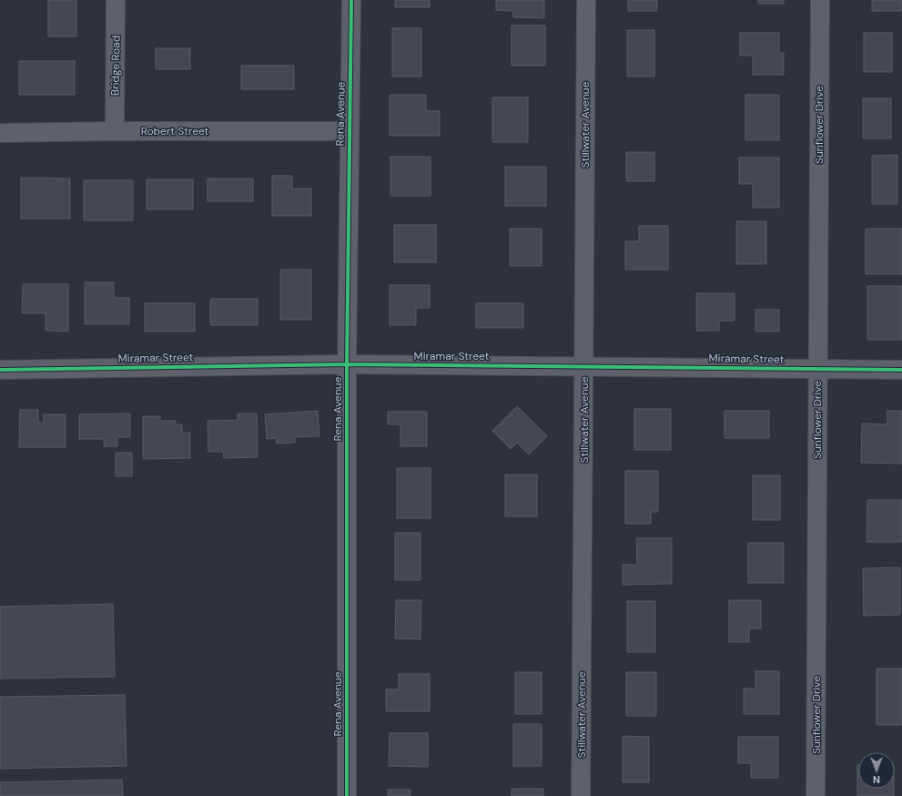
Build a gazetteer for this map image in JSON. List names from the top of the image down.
{
  "streets": {
    "street": [
      "Bridge Road",
      "Rena Avenue",
      "Stillwater Avenue",
      "Sunflower Drive",
      "Robert Street",
      "Miramar Street"
    ]
  },
  "crossings": [
    ["Bridge Road", "Robert Street"],
    ["Rena Avenue", "Robert Street"],
    ["Rena Avenue", "Miramar Street"],
    ["Stillwater Avenue", "Miramar Street"],
    ["Sunflower Drive", "Miramar Street"]
  ],
  "north": "bottom"
}
